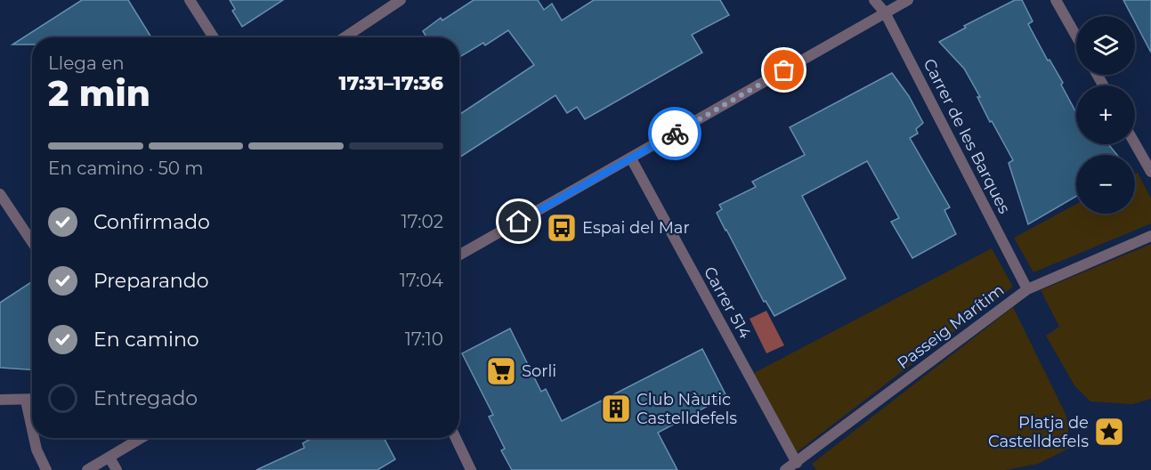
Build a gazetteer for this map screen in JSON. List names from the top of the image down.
{
  "streets": {
    "street": ["Carrer de les Barques", "Carrer 514", "Passeig Marítim"]
  },
  "crossings": [
    ["Carrer de les Barques", "Passeig Marítim"],
    ["Carrer 514", "Passeig Marítim"]
  ],
  "places": {
    "bus stop": ["Espai del Mar"],
    "supermarket": ["Sorli"],
    "building": ["Club Nàutic Castelldefels"],
    "place": ["Platja de Castelldefels"]
  },
  "page": {
    "map_buttons": ["+", "−"],
    "heading": ["2 min", "Llega en", "17:31–17:36"],
    "bar": "En camino · 50 m",
    "list": [
      ["Confirmado", "17:02"],
      ["Preparando", "17:04"],
      ["En camino", "17:10"],
      "Entregado"
    ]
  }
}
